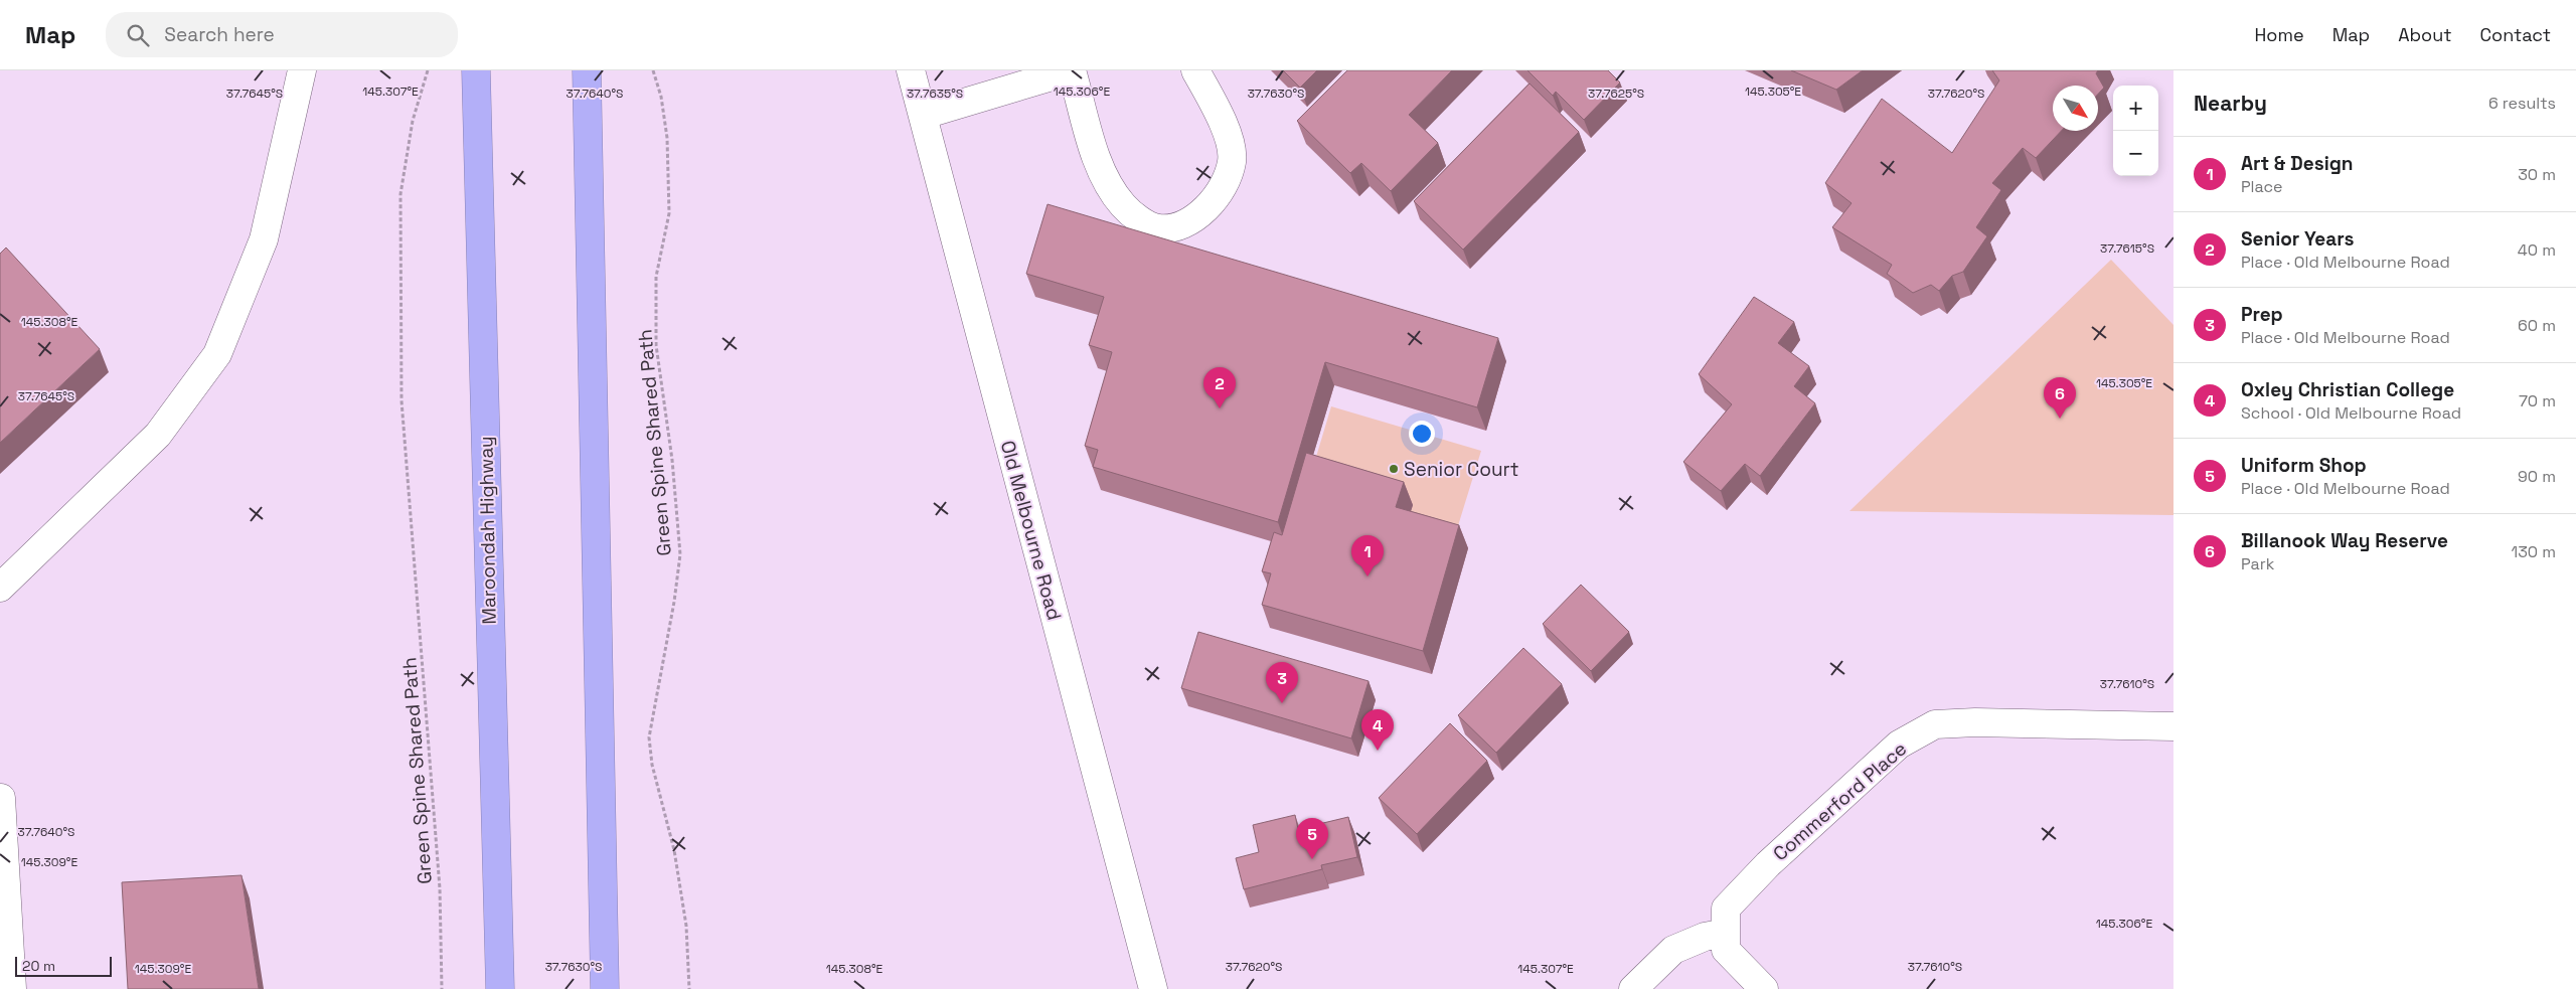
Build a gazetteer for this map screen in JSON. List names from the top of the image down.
{
  "streets": {
    "highway": ["Maroondah Highway"],
    "street": ["Old Melbourne Road", "Commerford Place"],
    "path": ["Green Spine Shared Path"]
  },
  "places": ["Senior Court"],
  "scale_bar": "20 m",
  "north": "bottom right",
  "page": {
    "header": "Map",
    "search": "Search here",
    "nav": [
      "Home",
      "Map",
      "About",
      "Contact"
    ],
    "heading": ["Nearby", "6 results"],
    "map_buttons": ["+", "−"],
    "list": [
      {
        "mark": "1",
        "name": "Art & Design",
        "note": "Place",
        "value": "30 m"
      },
      {
        "mark": "2",
        "name": "Senior Years",
        "note": "Place · Old Melbourne Road",
        "value": "40 m"
      },
      {
        "mark": "3",
        "name": "Prep",
        "note": "Place · Old Melbourne Road",
        "value": "60 m"
      },
      {
        "mark": "4",
        "name": "Oxley Christian College",
        "note": "School · Old Melbourne Road",
        "value": "70 m"
      },
      {
        "mark": "5",
        "name": "Uniform Shop",
        "note": "Place · Old Melbourne Road",
        "value": "90 m"
      },
      {
        "mark": "6",
        "name": "Billanook Way Reserve",
        "note": "Park",
        "value": "130 m"
      }
    ],
    "pins": [
      "2",
      "6",
      "1",
      "3",
      "4",
      "5"
    ],
    "scale": "20 m"
  },
  "coordinates": [
    "145.307°E",
    "145.306°E",
    "145.305°E",
    "37.7640°S",
    "37.7635°S",
    "37.7625°S",
    "37.7620°S",
    "37.7645°S",
    "37.7630°S",
    "37.7615°S",
    "145.308°E",
    "37.7610°S",
    "145.309°E"
  ]
}
